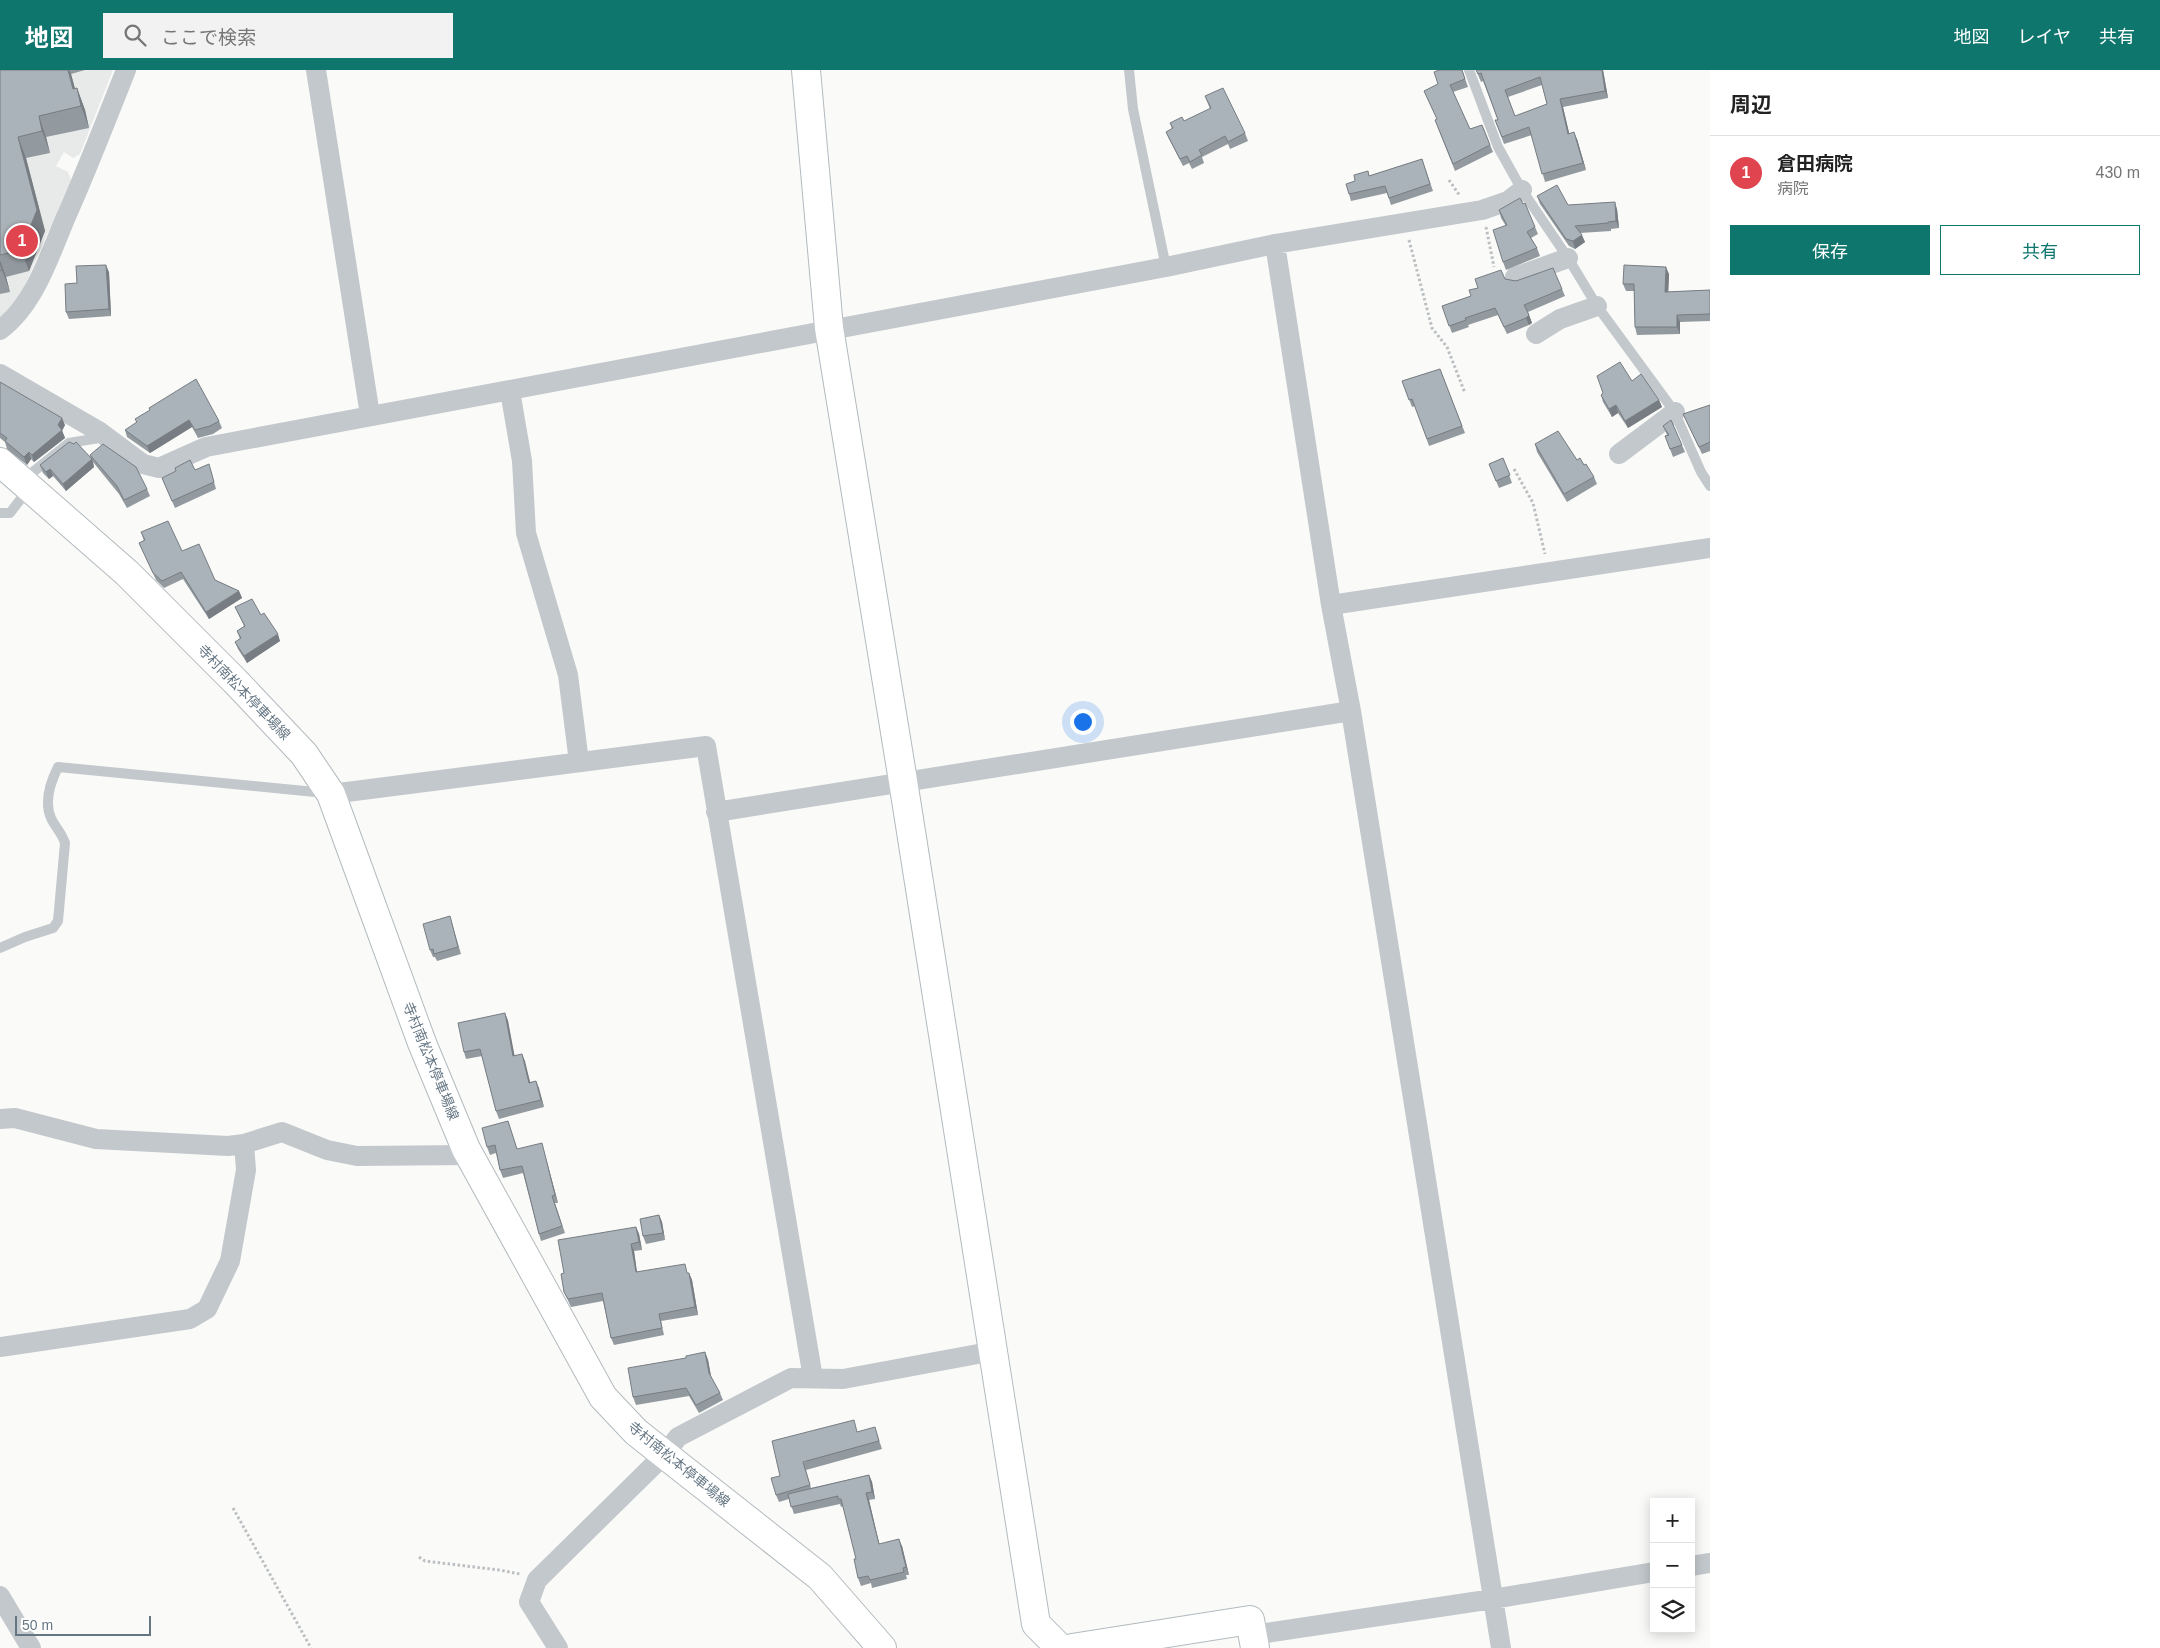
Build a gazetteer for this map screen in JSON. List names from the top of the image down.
{
  "streets": {
    "street": ["寺村南松本停車場線"]
  },
  "scale_bar": "50 m",
  "page": {
    "header": "地図",
    "search": "ここで検索",
    "nav": ["地図", "レイヤ", "共有"],
    "heading": "周辺",
    "list": [
      {
        "mark": "1",
        "name": "倉田病院",
        "note": "病院",
        "value": "430 m"
      }
    ],
    "buttons": ["保存", "共有"],
    "pins": "1",
    "map_buttons": ["+", "−"],
    "scale": "50 m"
  }
}
